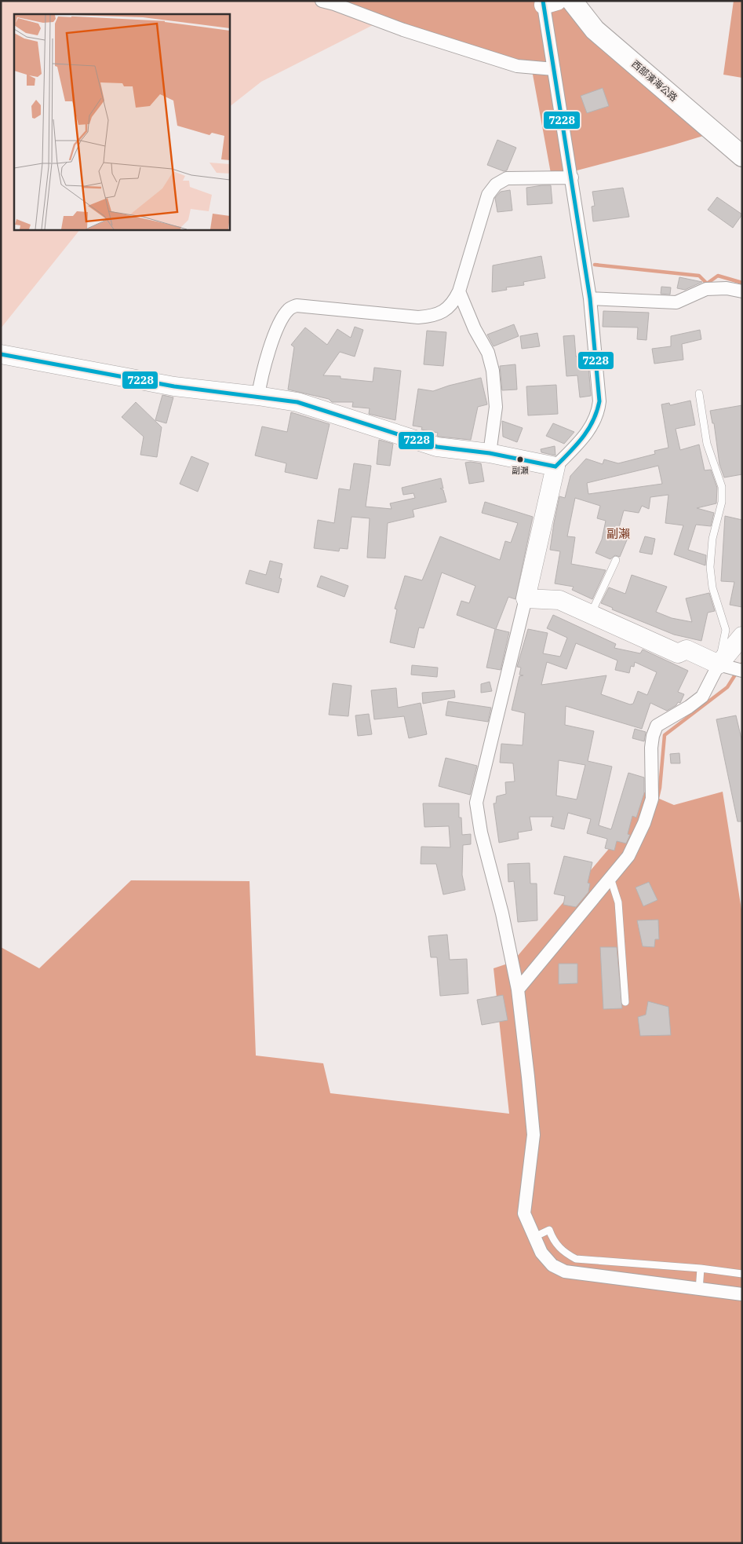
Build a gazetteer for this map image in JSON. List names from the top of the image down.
{
  "streets": {
    "main road": ["西部濱海公路"]
  },
  "districts": ["副瀨"],
  "places": ["副瀨"],
  "lines": ["transit line 7228"]
}
